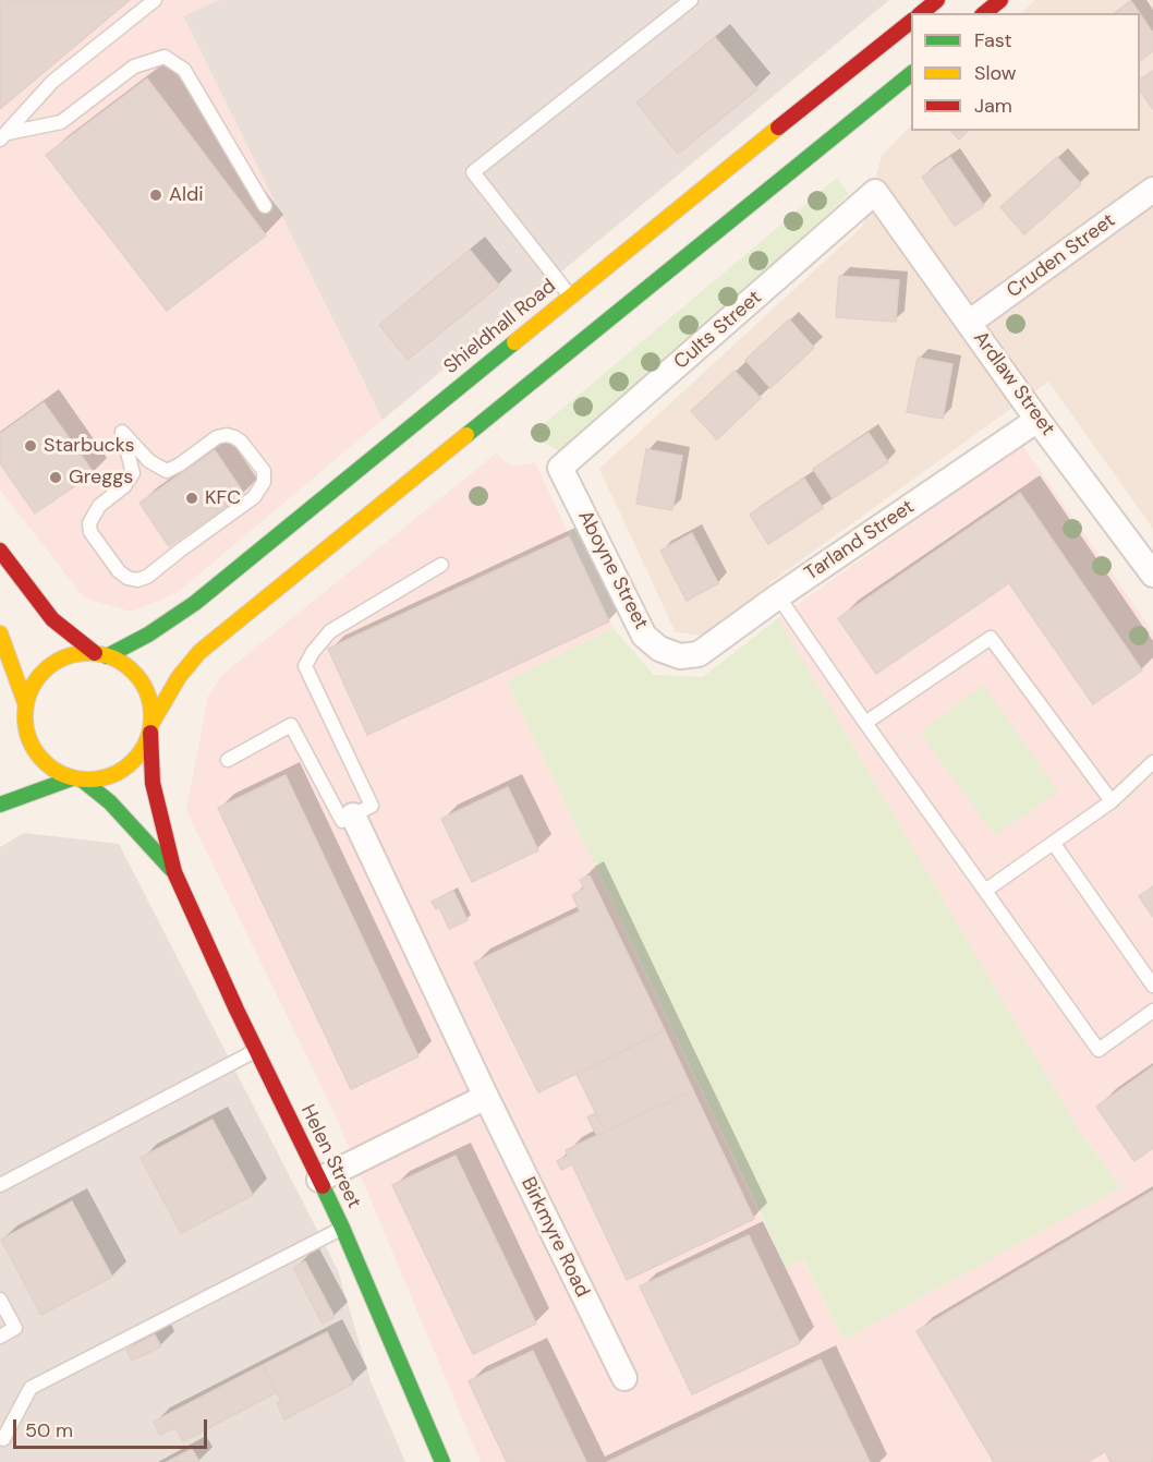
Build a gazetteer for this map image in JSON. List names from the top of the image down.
{
  "streets": {
    "main road": ["Shieldhall Road", "Helen Street"],
    "street": [
      "Cruden Street",
      "Cults Street",
      "Ardlaw Street",
      "Tarland Street",
      "Aboyne Street",
      "Birkmyre Road"
    ]
  },
  "crossings": [
    ["Cruden Street", "Ardlaw Street"],
    ["Shieldhall Road", "Helen Street"],
    ["Cults Street", "Ardlaw Street"],
    ["Cults Street", "Aboyne Street"],
    ["Ardlaw Street", "Tarland Street"],
    ["Tarland Street", "Aboyne Street"]
  ],
  "places": [
    "Aldi",
    "Starbucks",
    "Greggs",
    "KFC"
  ],
  "legend": ["Fast", "Slow", "Jam"],
  "scale_bar": "50 m"
}
